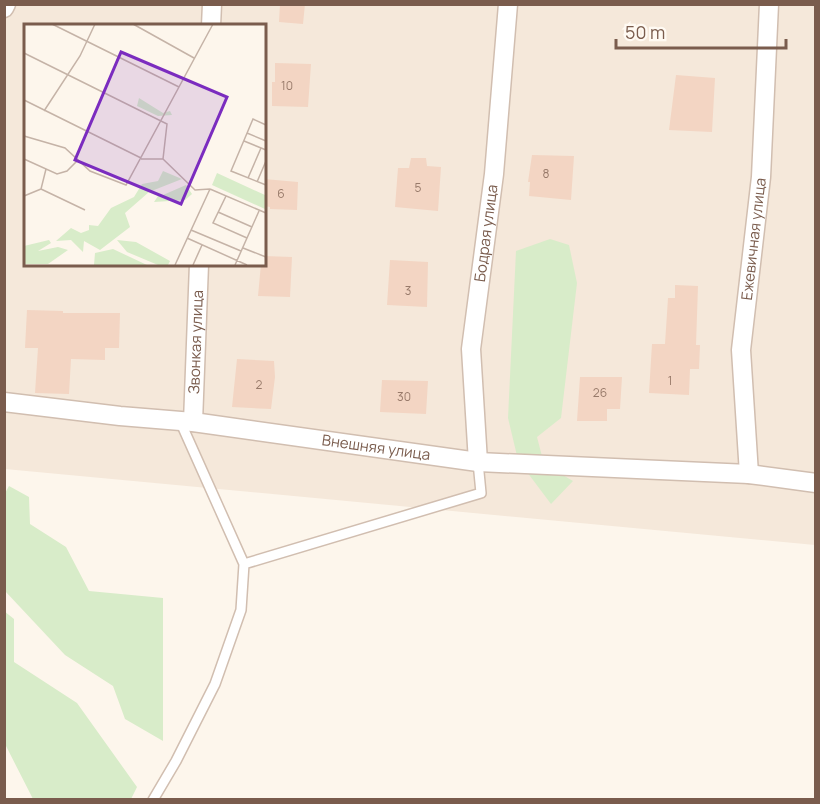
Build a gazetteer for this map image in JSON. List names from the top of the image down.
{
  "streets": {
    "street": [
      "Бодрая улица",
      "Ежевичная улица",
      "Звонкая улица",
      "Внешняя улица"
    ]
  },
  "crossings": [
    ["Бодрая улица", "Внешняя улица"],
    ["Ежевичная улица", "Внешняя улица"],
    ["Звонкая улица", "Внешняя улица"]
  ],
  "house_numbers": [
    "10",
    "8",
    "5",
    "6",
    "3",
    "1",
    "2",
    "26",
    "30"
  ],
  "scale_bar": "50 m"
}
